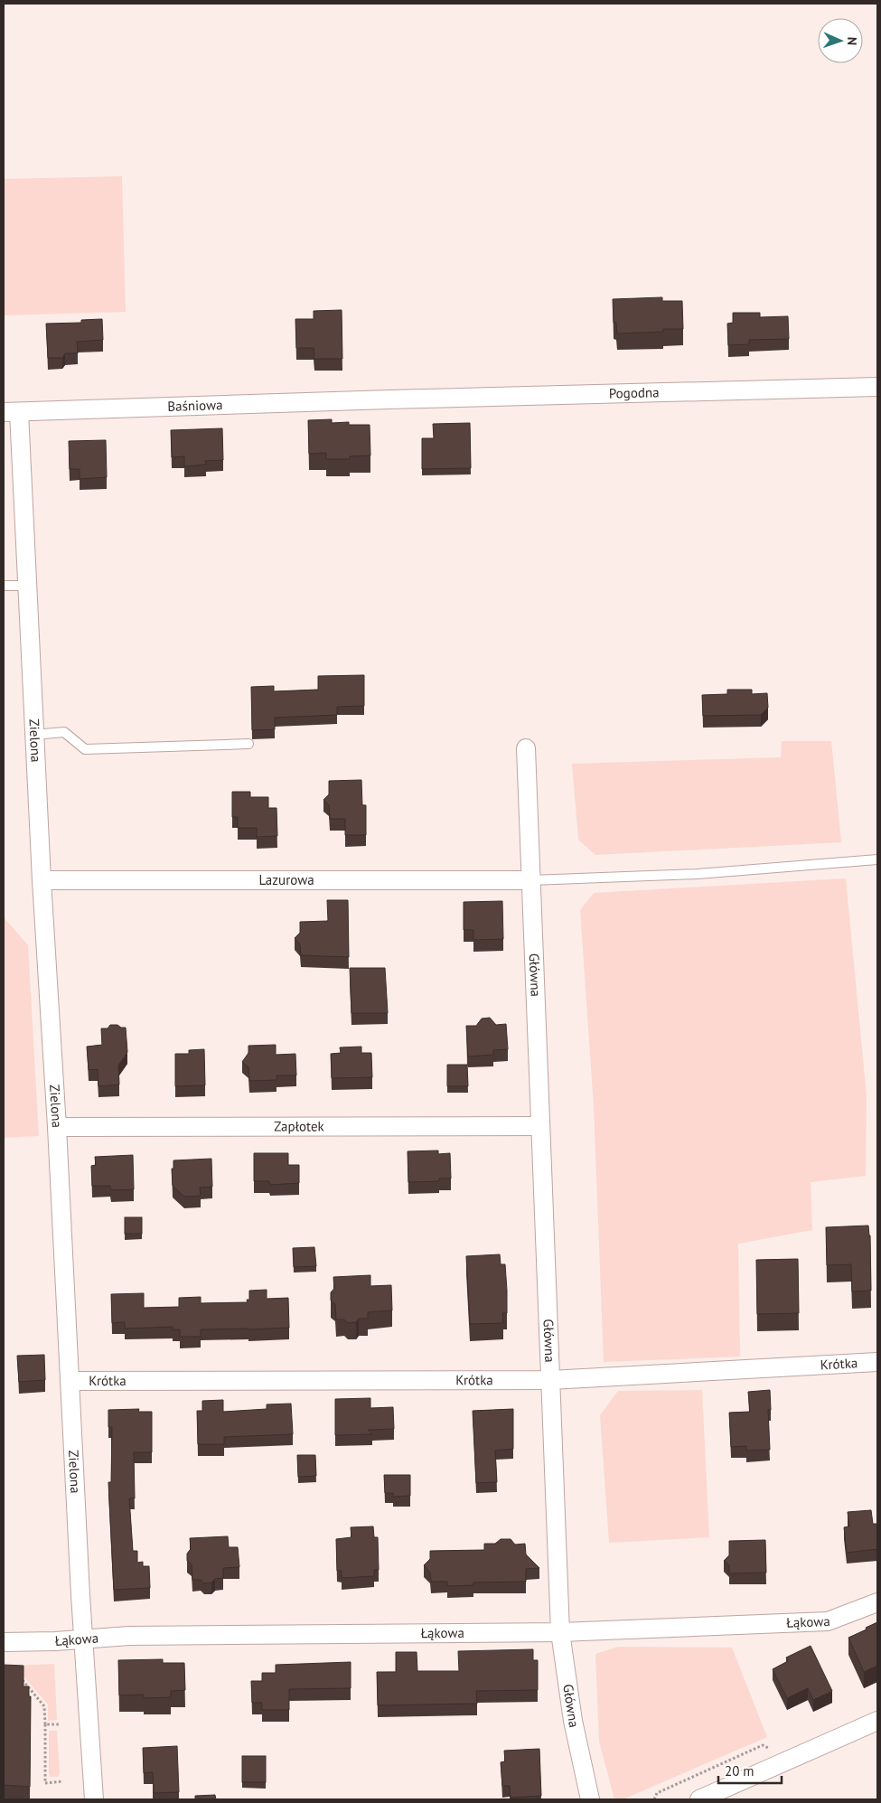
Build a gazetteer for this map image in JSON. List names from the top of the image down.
{
  "streets": {
    "street": [
      "Pogodna",
      "Baśniowa",
      "Zielona",
      "Lazurowa",
      "Główna",
      "Zapłotek",
      "Krótka",
      "Łąkowa"
    ]
  },
  "crossings": [
    ["Pogodna", "Baśniowa"],
    ["Baśniowa", "Zielona"],
    ["Zielona", "Lazurowa"],
    ["Zielona", "Zapłotek"],
    ["Zielona", "Krótka"],
    ["Zielona", "Łąkowa"],
    ["Lazurowa", "Główna"],
    ["Główna", "Zapłotek"],
    ["Główna", "Krótka"],
    ["Główna", "Łąkowa"]
  ],
  "scale_bar": "20 m",
  "north": "right"
}
